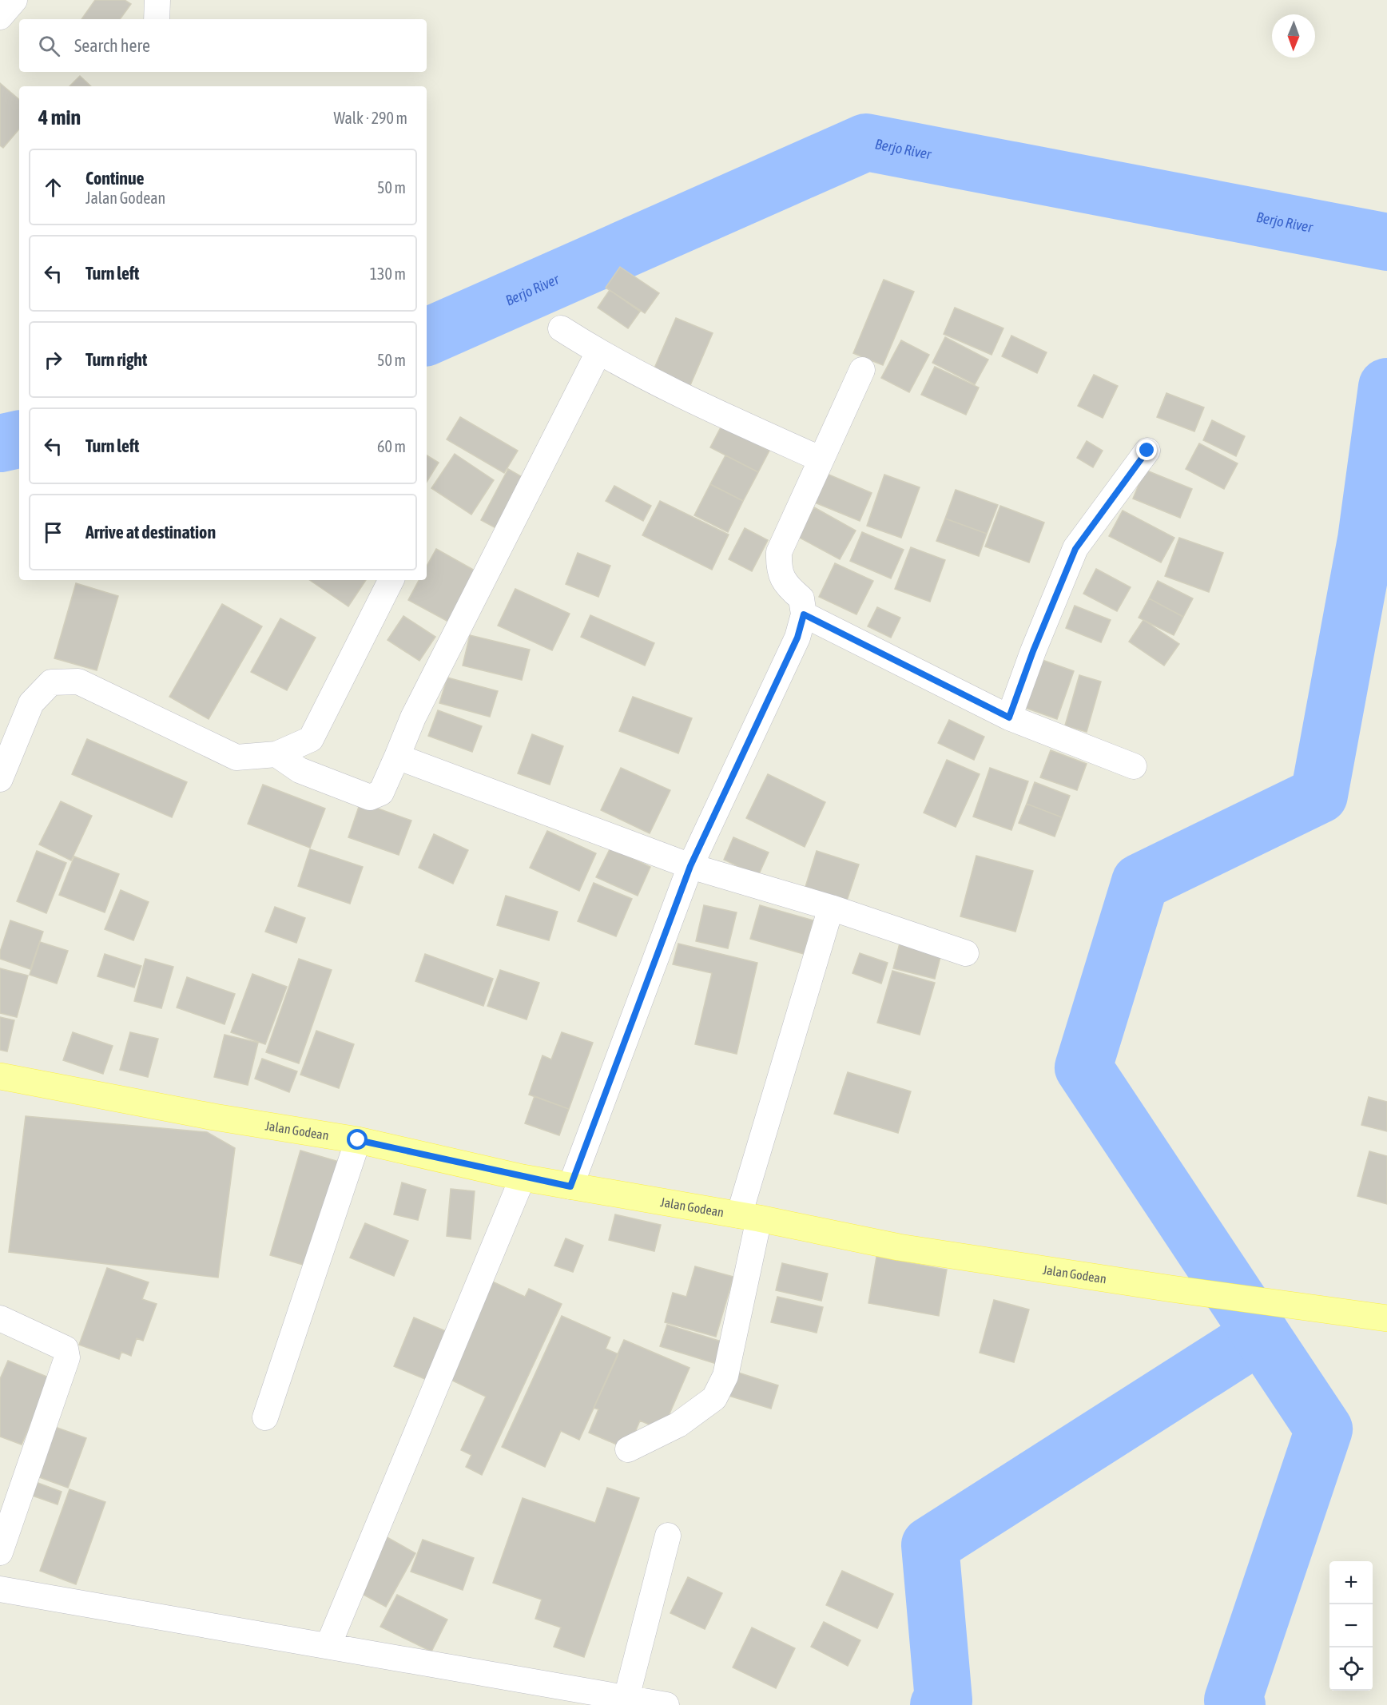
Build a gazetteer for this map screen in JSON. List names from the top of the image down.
{
  "streets": {
    "main road": ["Jalan Godean"]
  },
  "water": ["Berjo River"],
  "north": "bottom",
  "page": {
    "search": "Search here",
    "heading": ["4 min", "Walk · 290 m"],
    "list": [
      ["Continue", "Jalan Godean", "50 m"],
      ["Turn left", "130 m"],
      ["Turn right", "50 m"],
      ["Turn left", "60 m"],
      "Arrive at destination"
    ],
    "map_buttons": ["+", "−"]
  }
}
